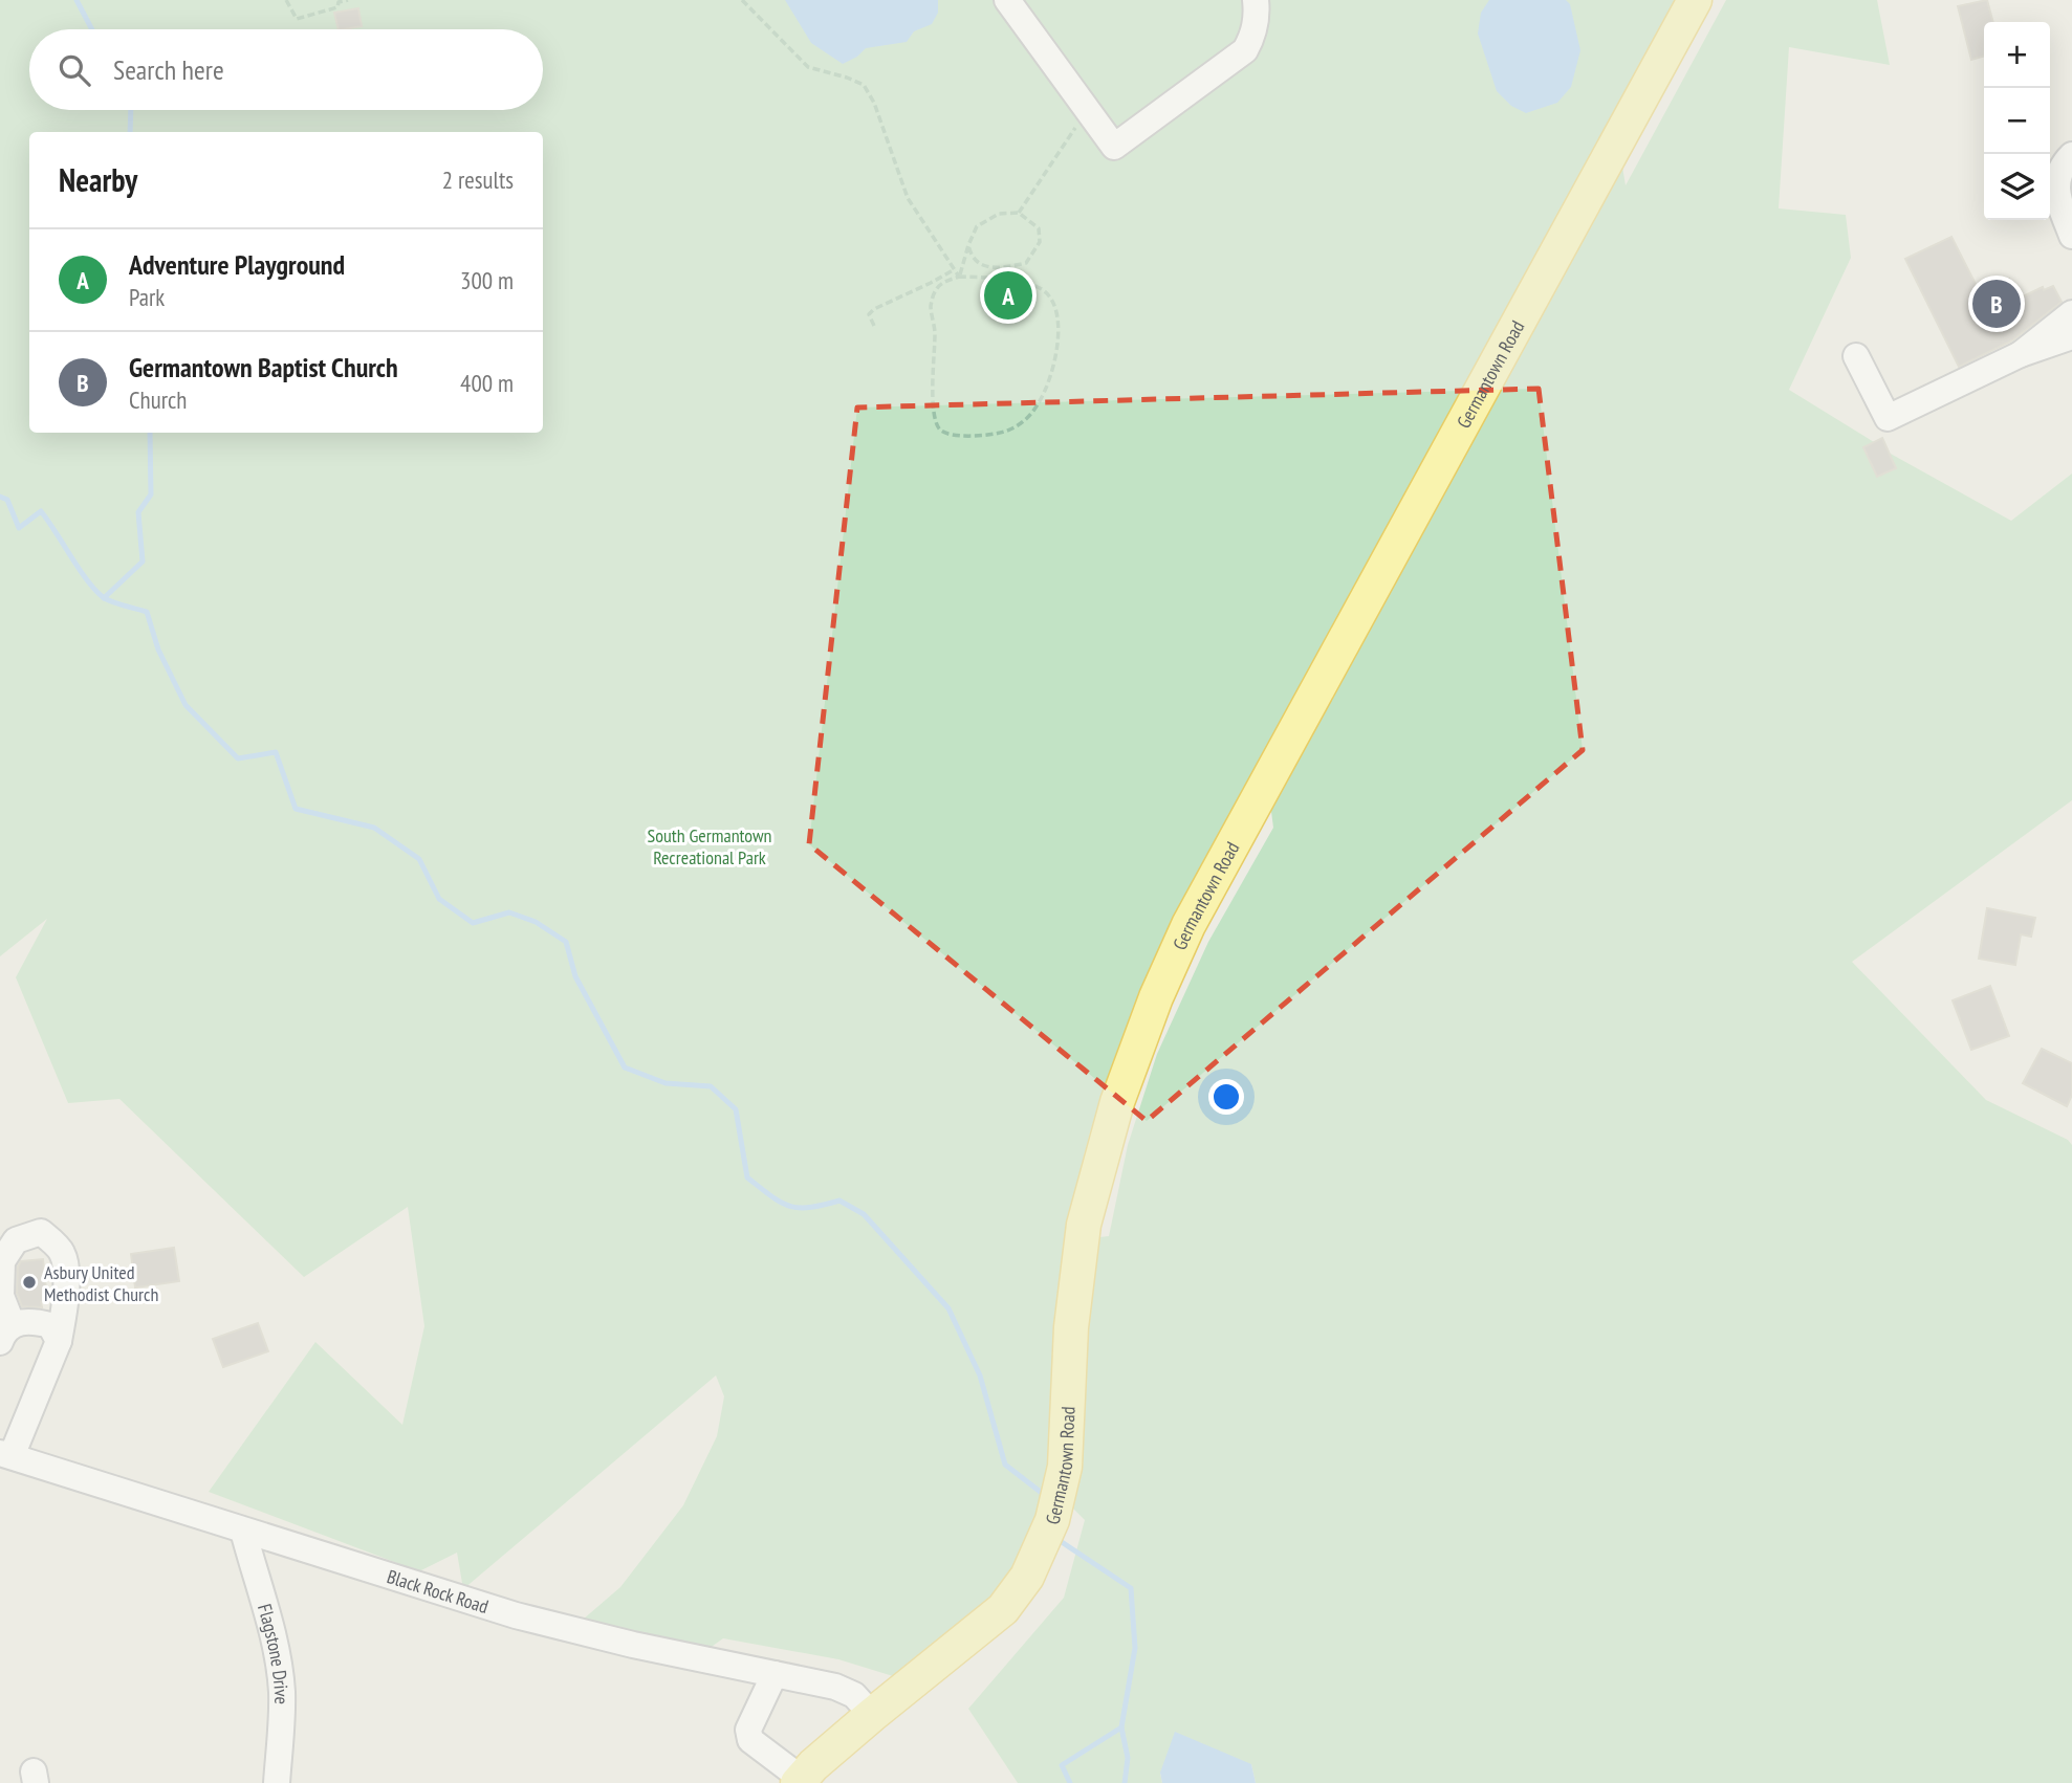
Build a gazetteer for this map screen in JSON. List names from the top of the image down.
{
  "streets": {
    "main road": ["Germantown Road"],
    "street": ["Black Rock Road", "Flagstone Drive"]
  },
  "crossings": [
    ["Germantown Road", "Black Rock Road"],
    ["Black Rock Road", "Flagstone Drive"]
  ],
  "parks": ["South Germantown Recreational Park"],
  "places": ["Asbury United Methodist Church"],
  "page": {
    "map_buttons": ["+", "−"],
    "search": "Search here",
    "heading": ["Nearby", "2 results"],
    "list": [
      {
        "mark": "A",
        "name": "Adventure Playground",
        "note": "Park",
        "value": "300 m"
      },
      {
        "mark": "B",
        "name": "Germantown Baptist Church",
        "note": "Church",
        "value": "400 m"
      }
    ],
    "pins": ["A", "B"]
  }
}
